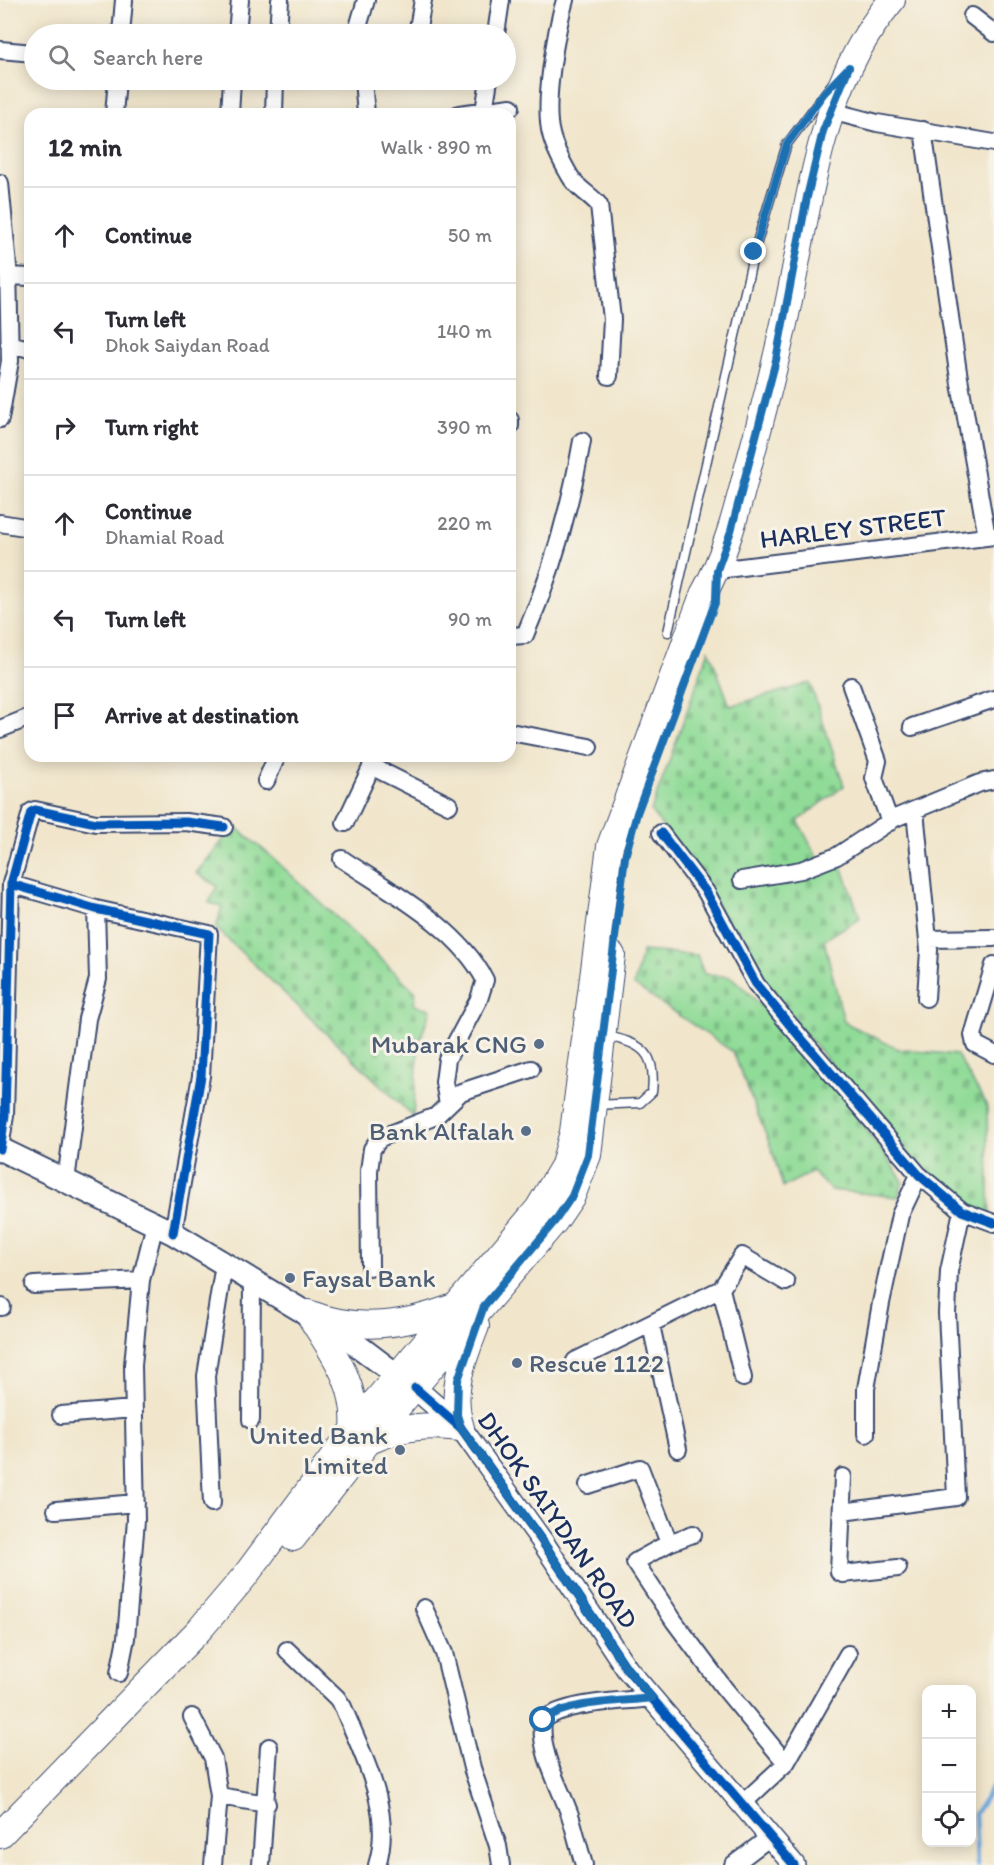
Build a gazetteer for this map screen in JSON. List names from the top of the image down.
{
  "streets": {
    "main road": ["DHOK SAIYDAN ROAD"],
    "street": ["HARLEY STREET"]
  },
  "places": [
    "Mubarak CNG",
    "Bank Alfalah",
    "Faysal Bank",
    "Rescue 1122",
    "United Bank Limited"
  ],
  "page": {
    "search": "Search here",
    "heading": ["12 min", "Walk · 890 m"],
    "list": [
      ["Continue", "50 m"],
      ["Turn left", "Dhok Saiydan Road", "140 m"],
      ["Turn right", "390 m"],
      ["Continue", "Dhamial Road", "220 m"],
      ["Turn left", "90 m"],
      "Arrive at destination"
    ],
    "map_buttons": ["+", "−"]
  }
}
